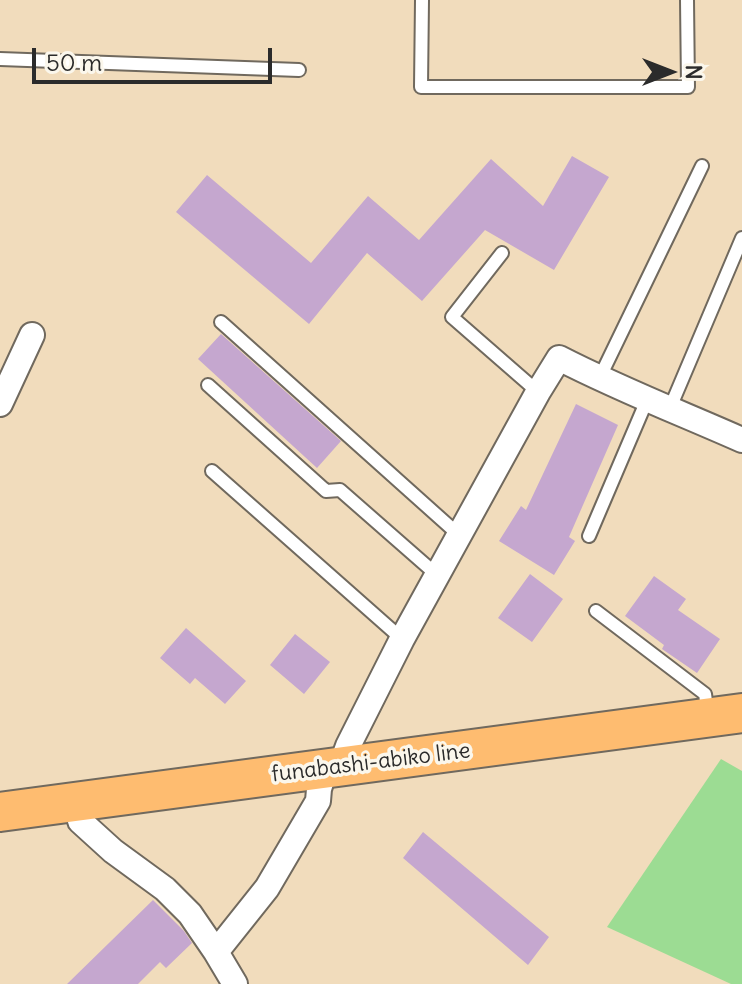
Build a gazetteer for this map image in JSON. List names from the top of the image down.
{
  "streets": {
    "main road": ["funabashi-abiko line"]
  },
  "scale_bar": "50 m",
  "north": "right"
}
